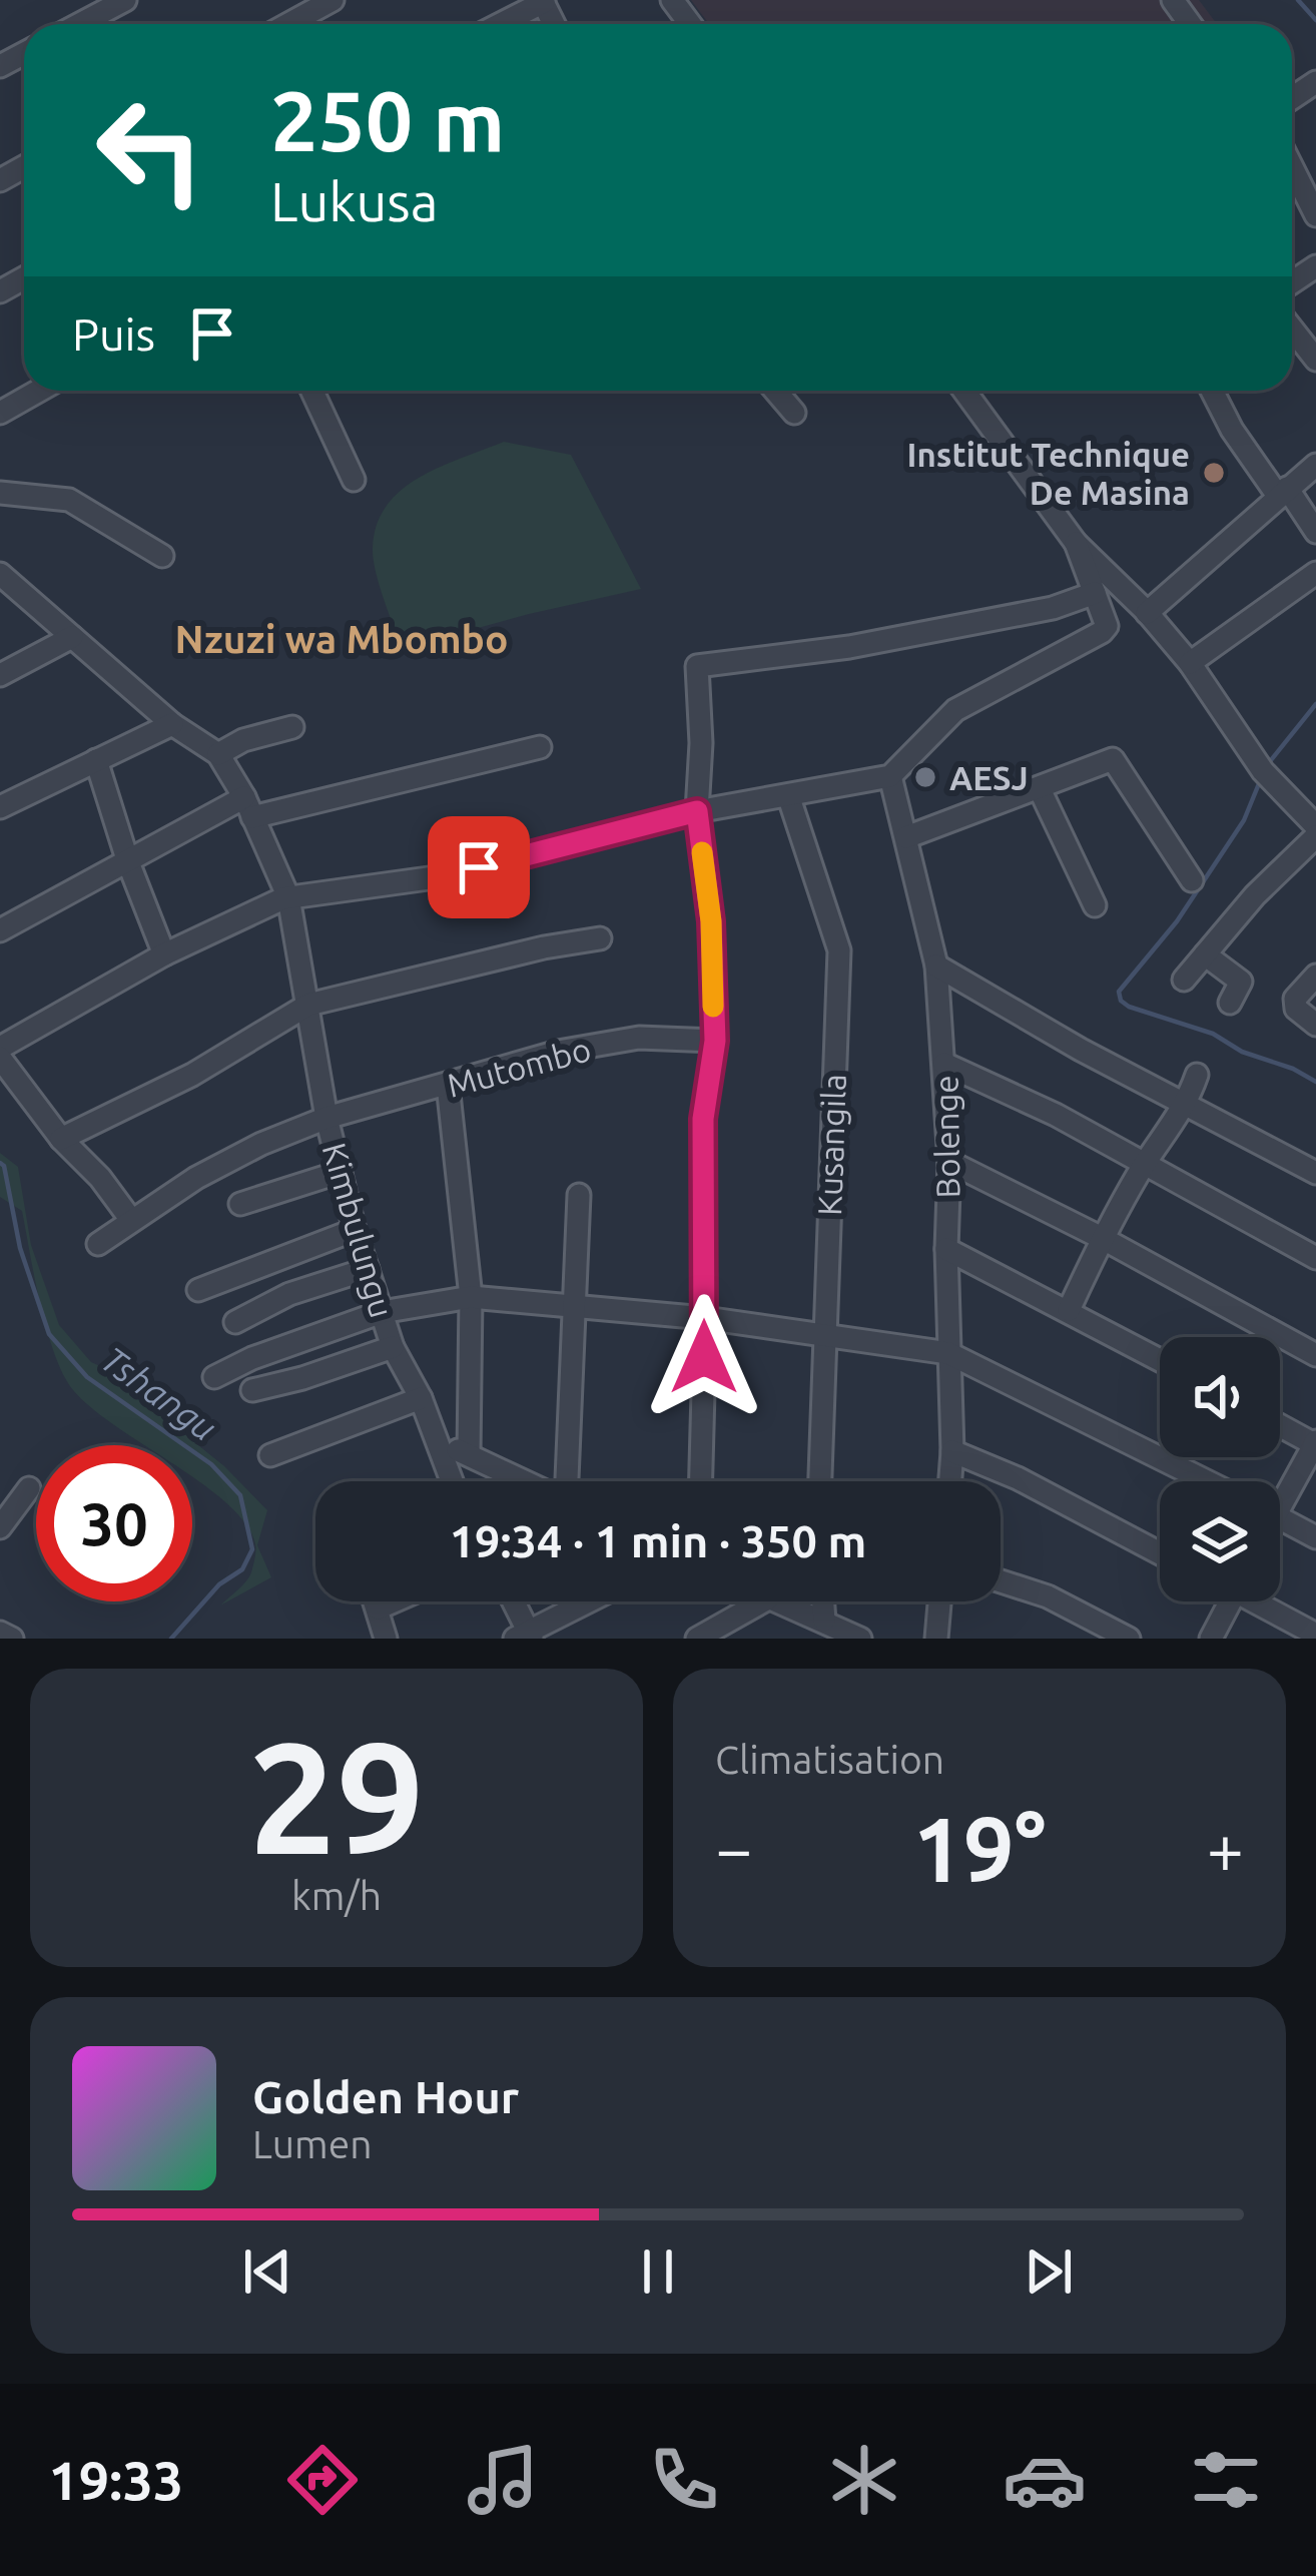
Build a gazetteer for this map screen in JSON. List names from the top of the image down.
{
  "streets": {
    "street": [
      "Mutombo",
      "Bolenge",
      "Kusangila",
      "Kimbulungu"
    ]
  },
  "crossings": [
    ["Mutombo", "Kimbulungu"]
  ],
  "districts": ["Nzuzi wa Mbombo"],
  "water": ["Tshangu"],
  "places": ["Institut Technique De Masina", "AESJ"],
  "page": {
    "turn": ["250 m", "Lukusa"],
    "then": "Puis",
    "limit": "30",
    "trip": "19:34 · 1 min · 350 m",
    "tile": [
      ["29", "km/h"],
      "Climatisation"
    ],
    "heat": ["−", "19°", "+"],
    "song": ["Golden Hour", "Lumen"],
    "tabs": "19:33"
  }
}
